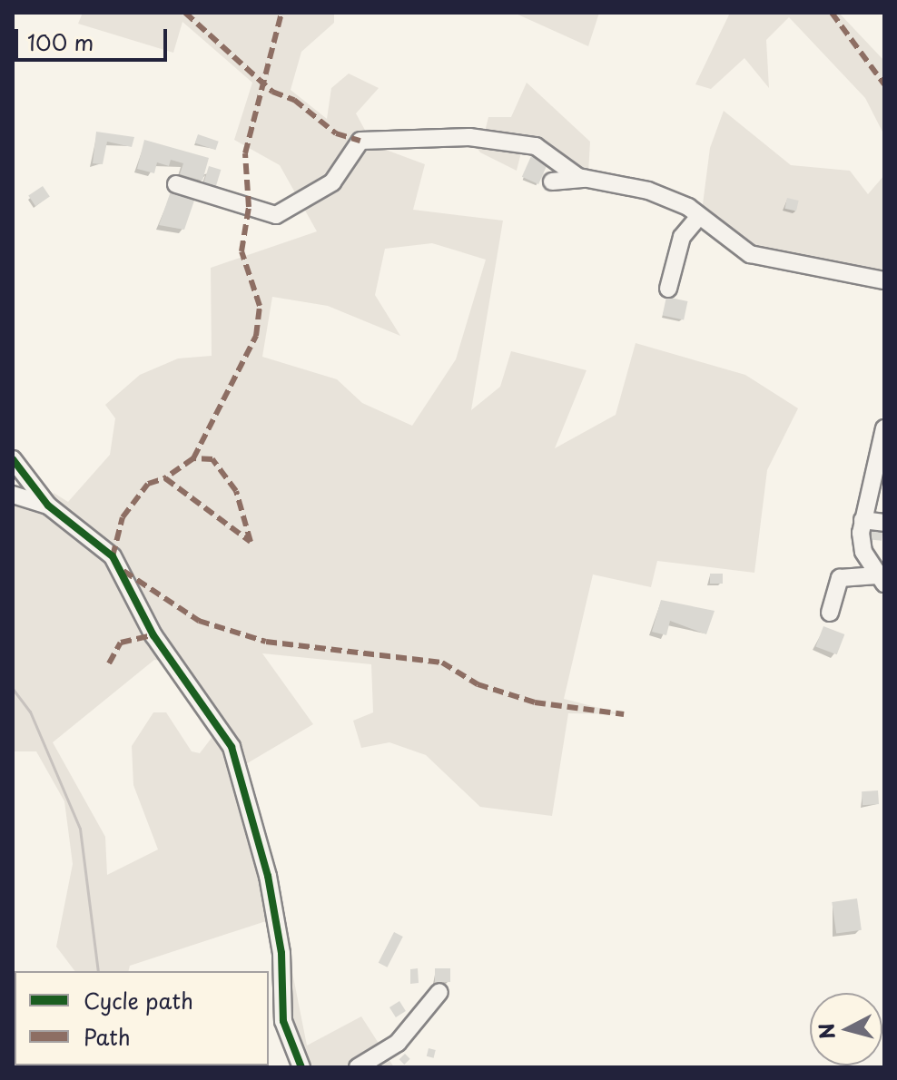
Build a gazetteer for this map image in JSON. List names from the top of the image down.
{
  "legend": ["Cycle path", "Path"],
  "scale_bar": "100 m",
  "north": "left"
}
